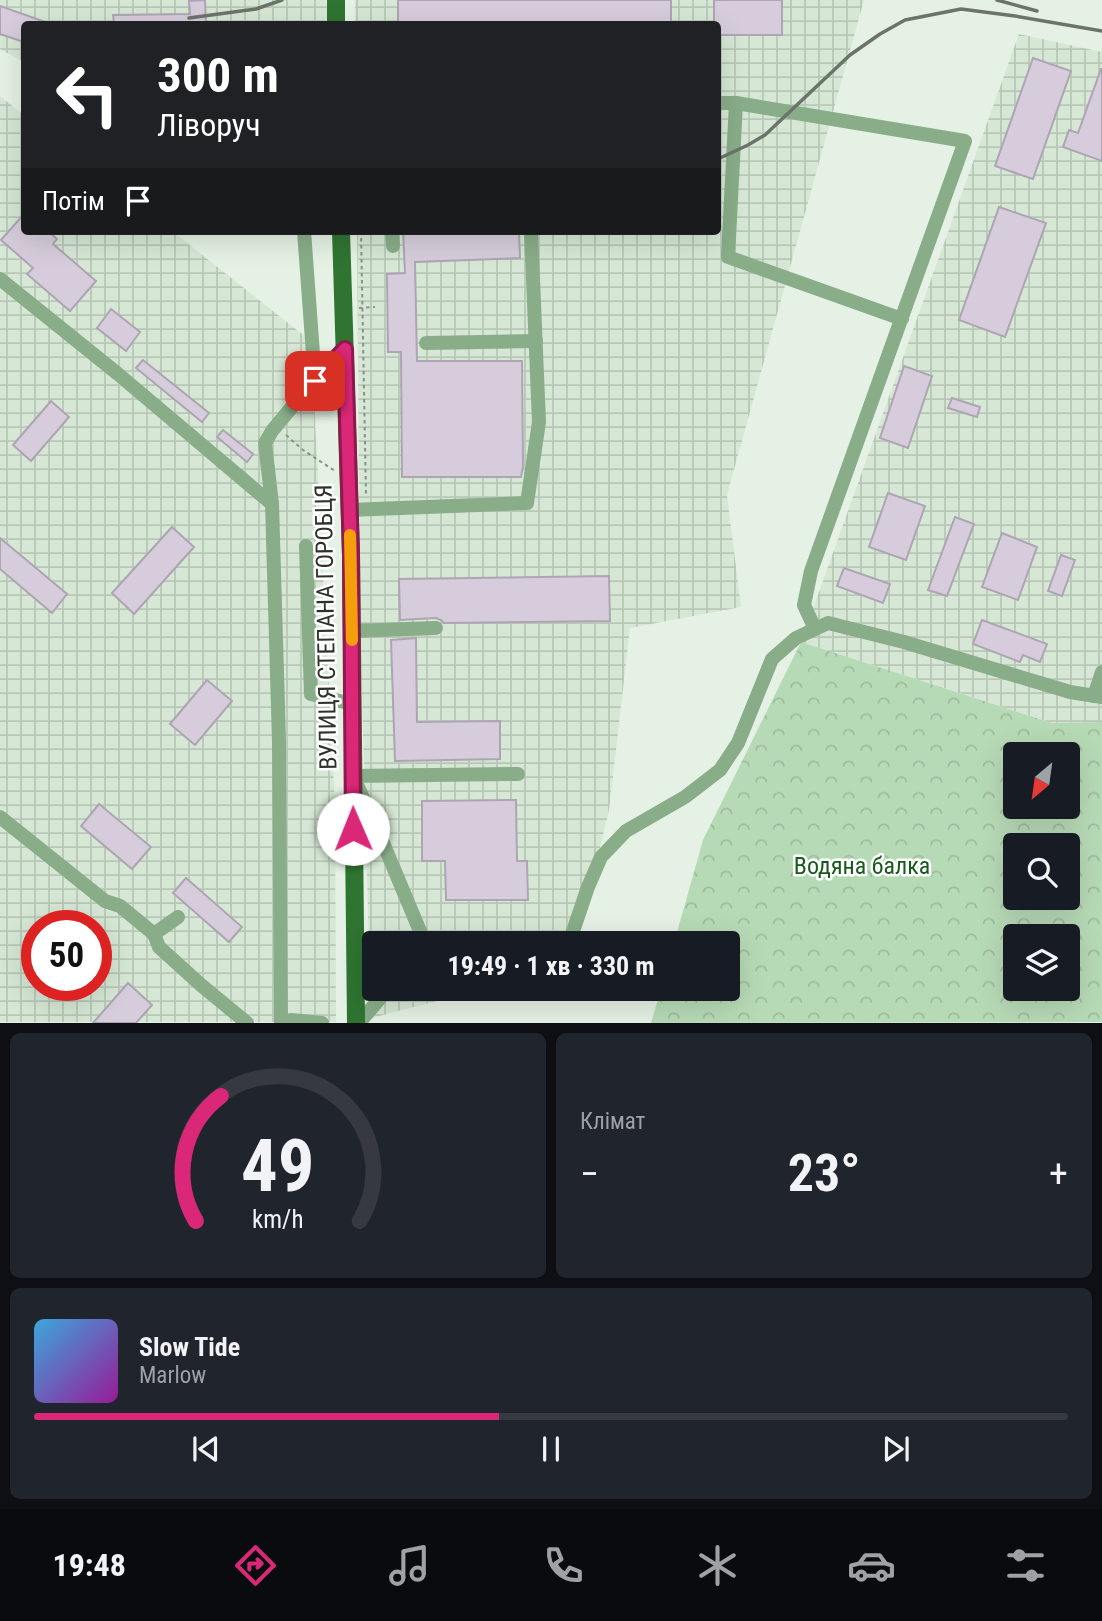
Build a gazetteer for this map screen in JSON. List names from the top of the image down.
{
  "streets": {
    "main road": ["ВУЛИЦЯ СТЕПАНА ГОРОБЦЯ"]
  },
  "parks": ["Водяна балка"],
  "north": "bottom left",
  "page": {
    "turn": ["300 m", "Ліворуч"],
    "then": "Потім",
    "limit": "50",
    "trip": "19:49 · 1 хв · 330 m",
    "tile": "Клімат",
    "heat": ["−", "23°", "+"],
    "song": ["Slow Tide", "Marlow"],
    "tabs": "19:48",
    "gauge": ["49", "km/h"]
  }
}
